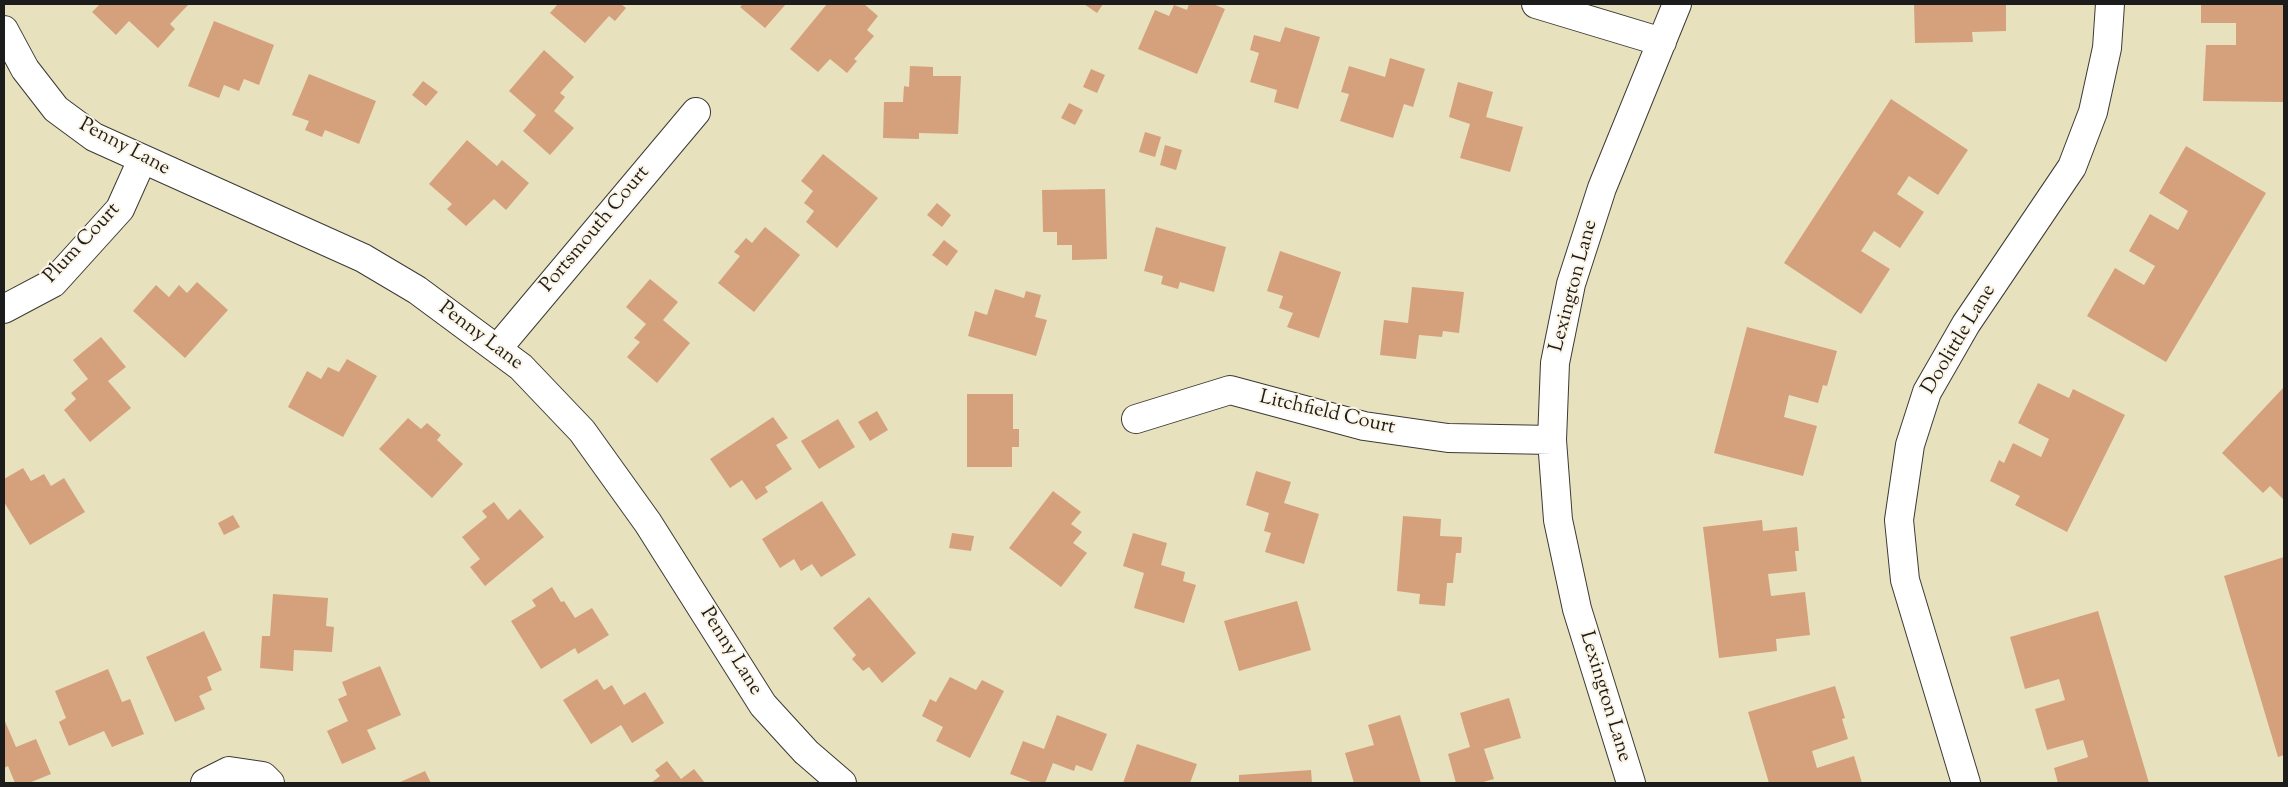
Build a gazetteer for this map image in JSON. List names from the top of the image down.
{
  "streets": {
    "street": [
      "Penny Lane",
      "Portsmouth Court",
      "Plum Court",
      "Lexington Lane",
      "Doolittle Lane",
      "Litchfield Court"
    ]
  },
  "crossings": [
    ["Penny Lane", "Portsmouth Court"],
    ["Penny Lane", "Plum Court"],
    ["Lexington Lane", "Litchfield Court"]
  ]
}
